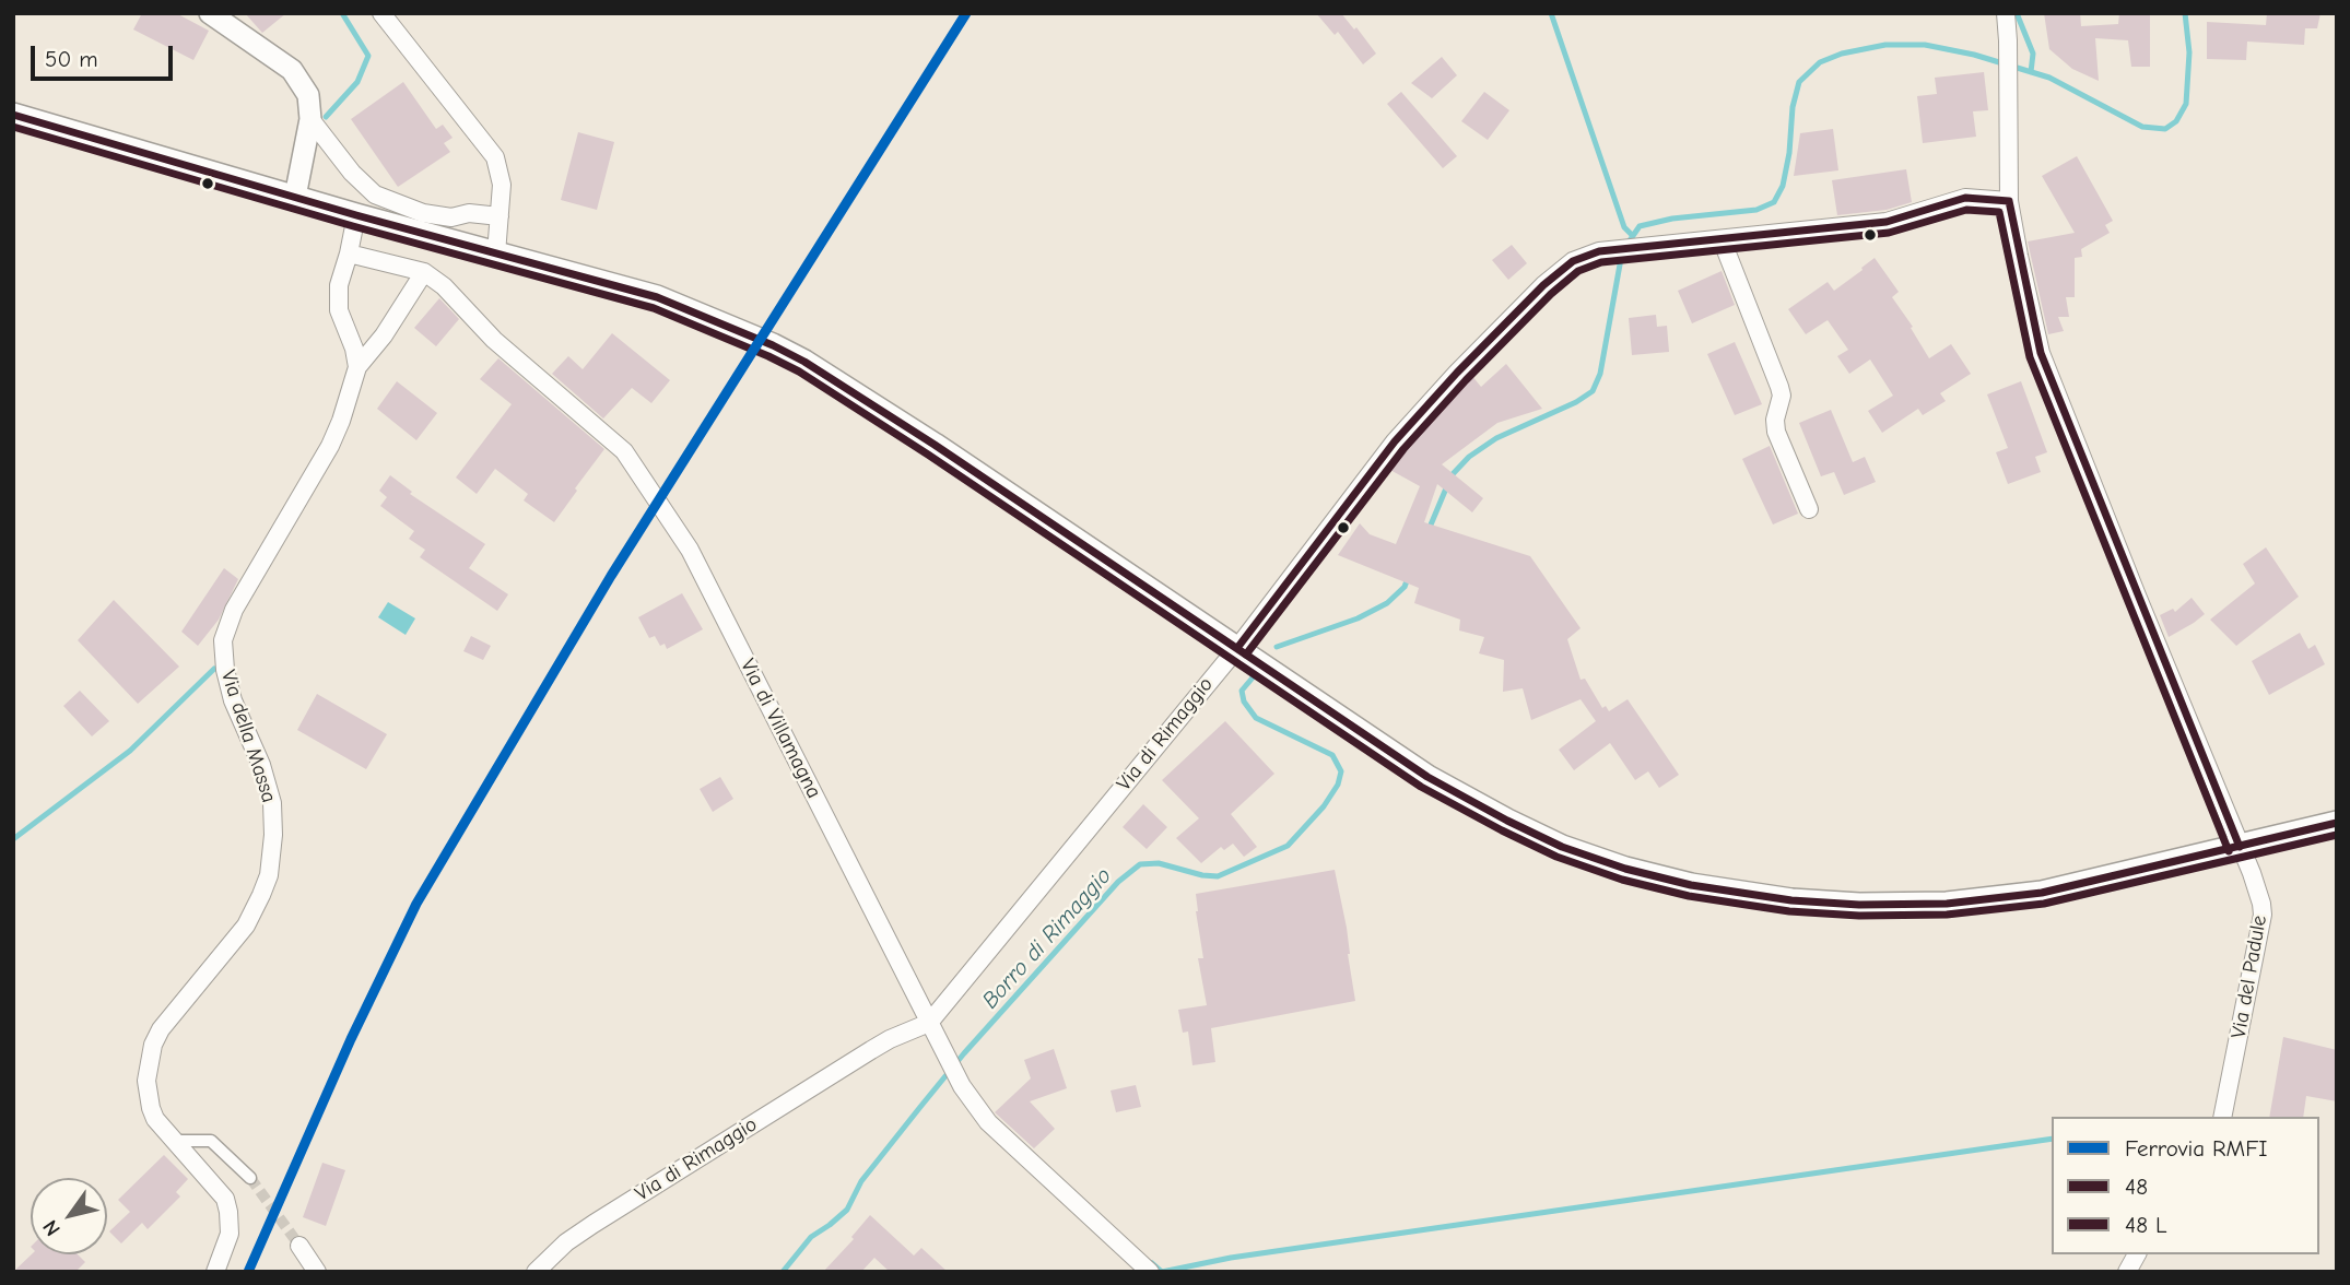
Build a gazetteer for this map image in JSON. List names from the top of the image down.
{
  "streets": {
    "street": [
      "Via di Villamagna",
      "Via di Rimaggio",
      "Via della Massa",
      "Via del Padule"
    ]
  },
  "crossings": [
    ["Via di Villamagna", "Via di Rimaggio"],
    ["Via di Villamagna", "Via della Massa"]
  ],
  "water": ["Borro di Rimaggio"],
  "lines": ["rail line RMFI", "transit line 48"],
  "legend": ["Ferrovia RMFI", "48", "48 L"],
  "scale_bar": "50 m",
  "north": "bottom left"
}
